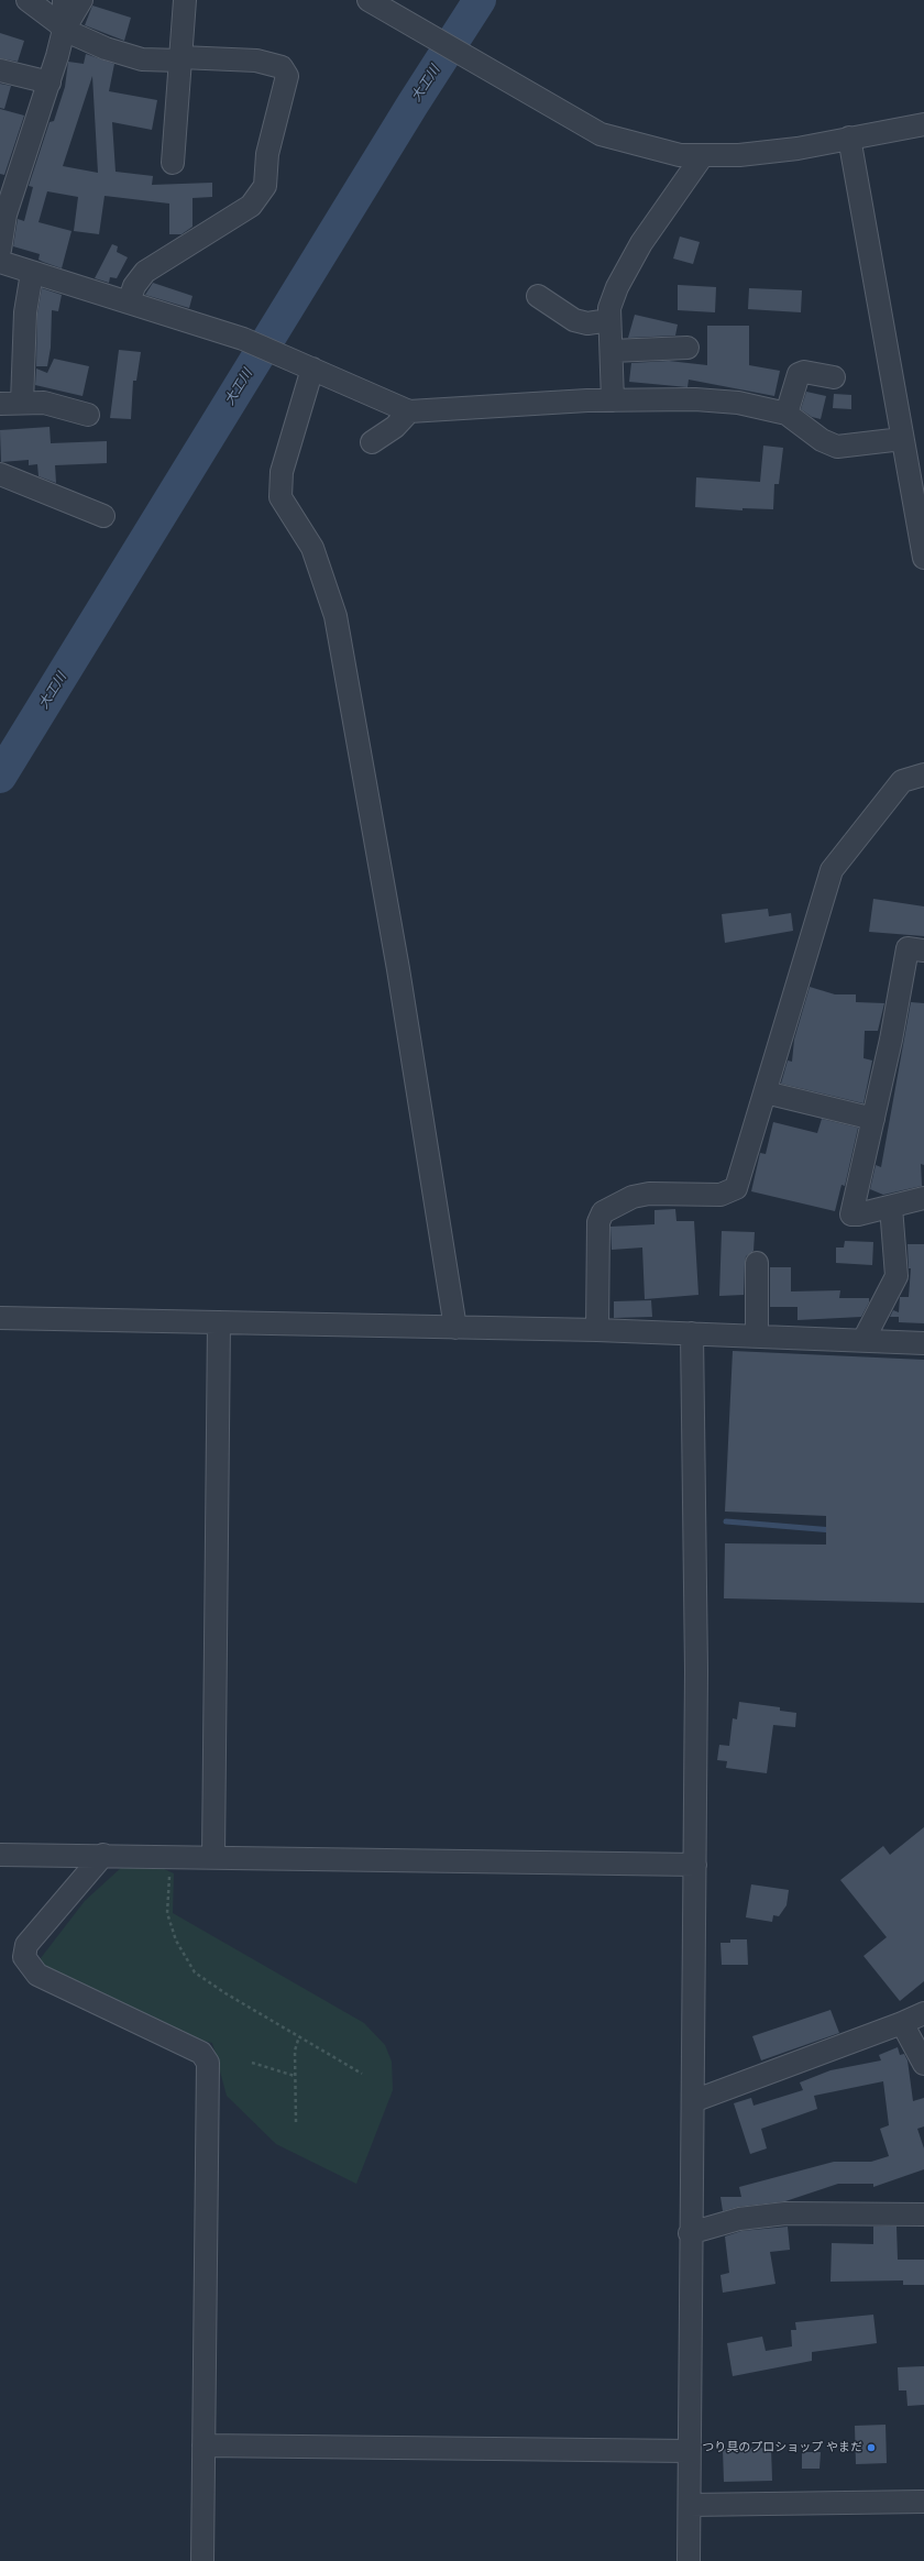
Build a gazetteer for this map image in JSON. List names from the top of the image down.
{
  "water": ["大工川"],
  "places": ["つり具のプロショップ やまだ"]
}
